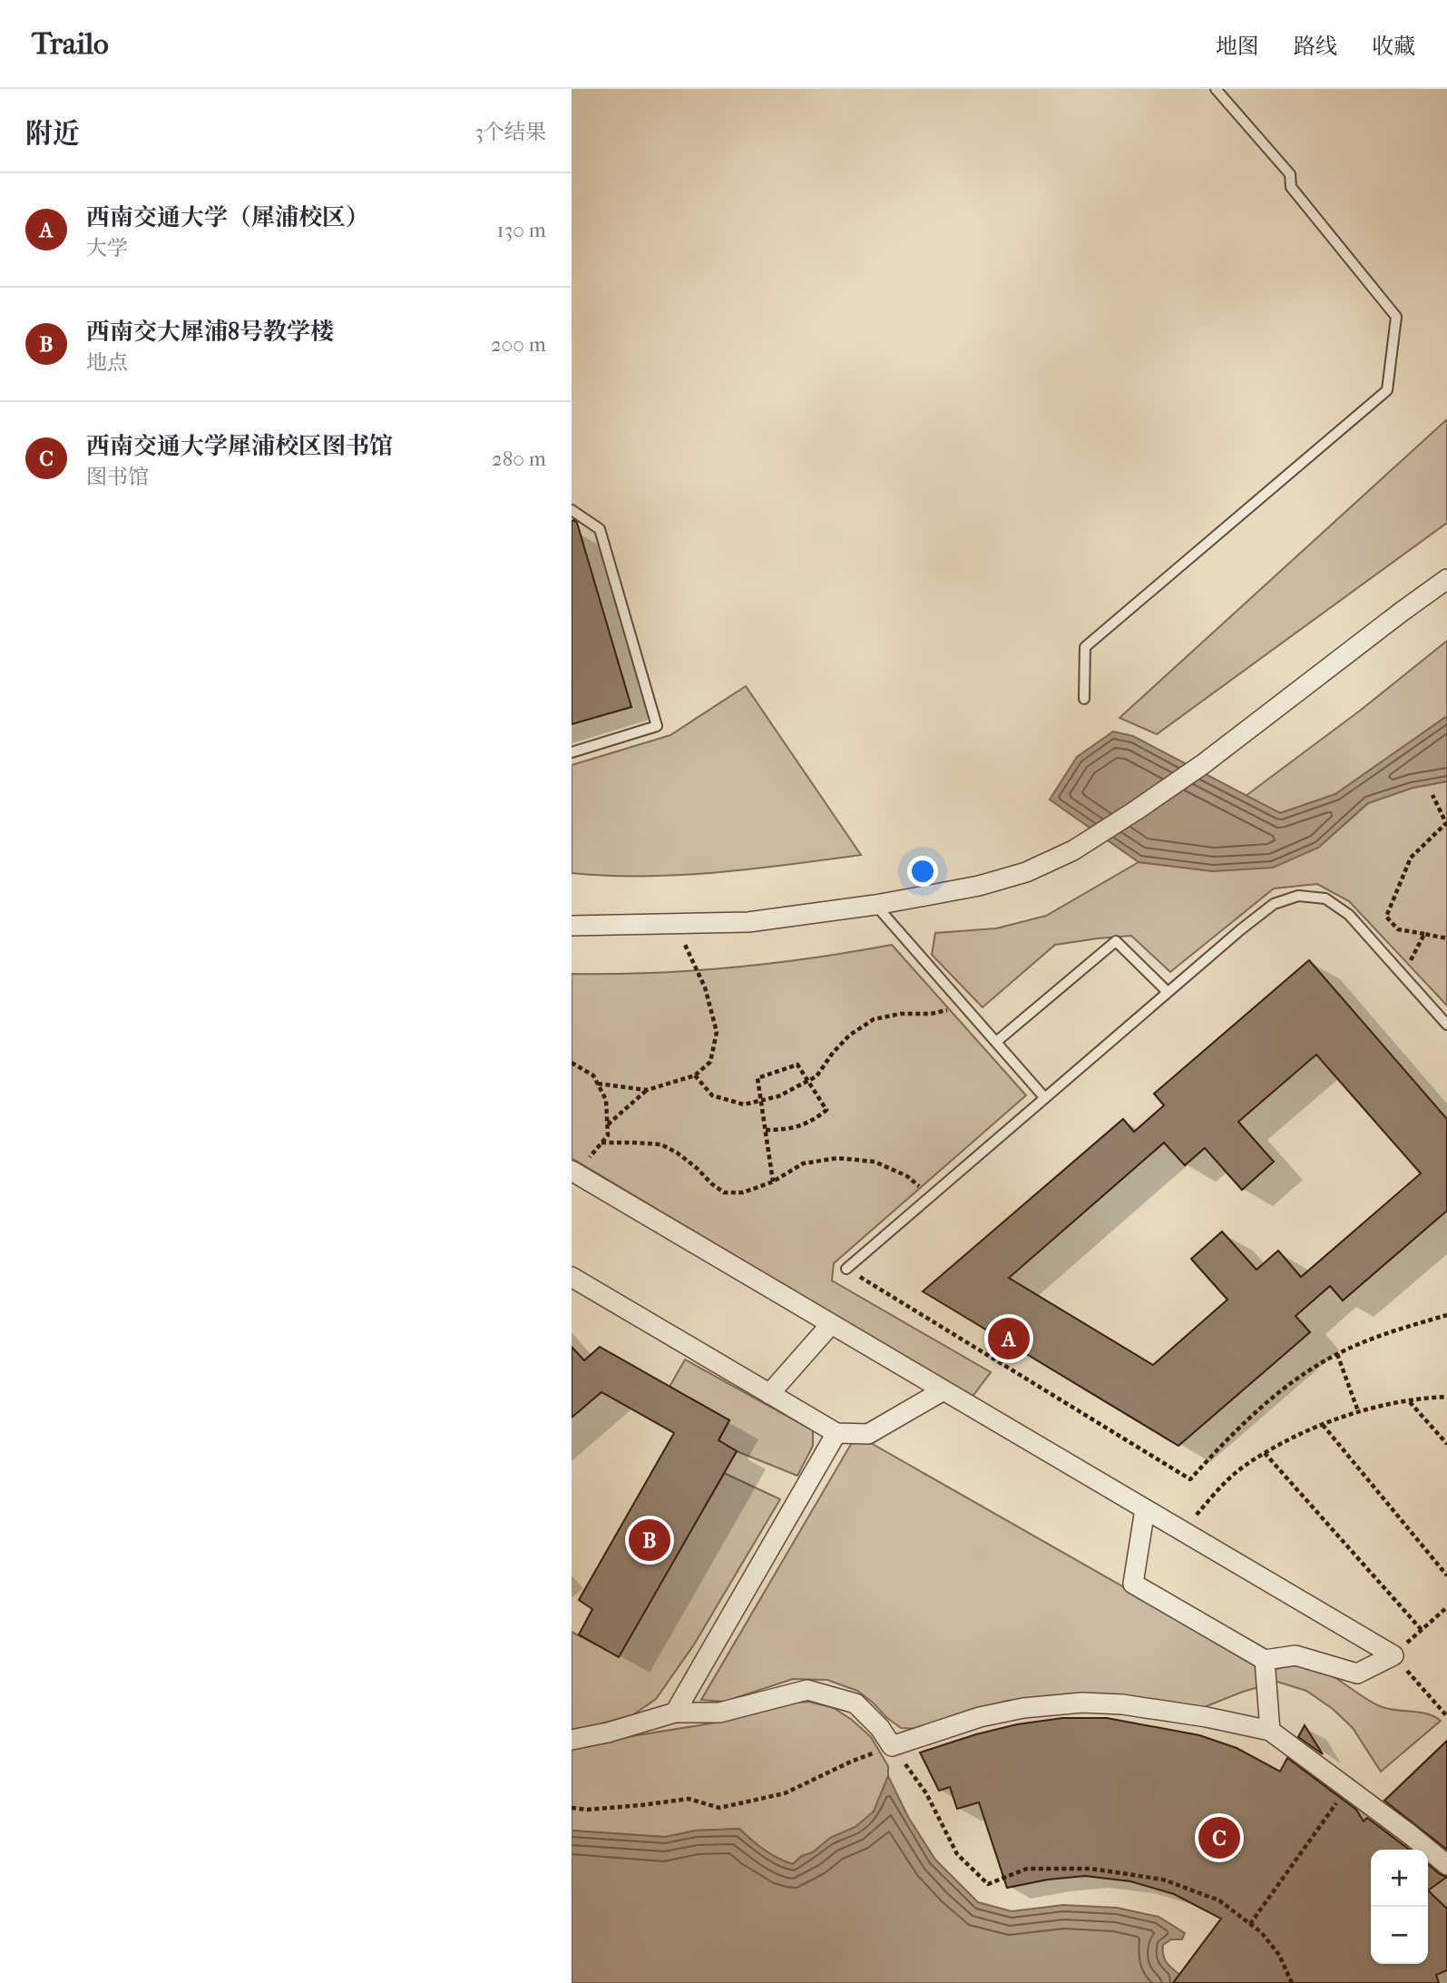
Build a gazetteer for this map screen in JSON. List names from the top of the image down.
{
  "page": {
    "header": "Trailo",
    "nav": ["地图", "路线", "收藏"],
    "heading": ["附近", "3个结果"],
    "list": [
      {
        "mark": "A",
        "name": "西南交通大学（犀浦校区）",
        "note": "大学",
        "value": "130 m"
      },
      {
        "mark": "B",
        "name": "西南交大犀浦8号教学楼",
        "note": "地点",
        "value": "200 m"
      },
      {
        "mark": "C",
        "name": "西南交通大学犀浦校区图书馆",
        "note": "图书馆",
        "value": "280 m"
      }
    ],
    "pins": ["A", "B", "C"],
    "map_buttons": ["+", "−"]
  }
}
